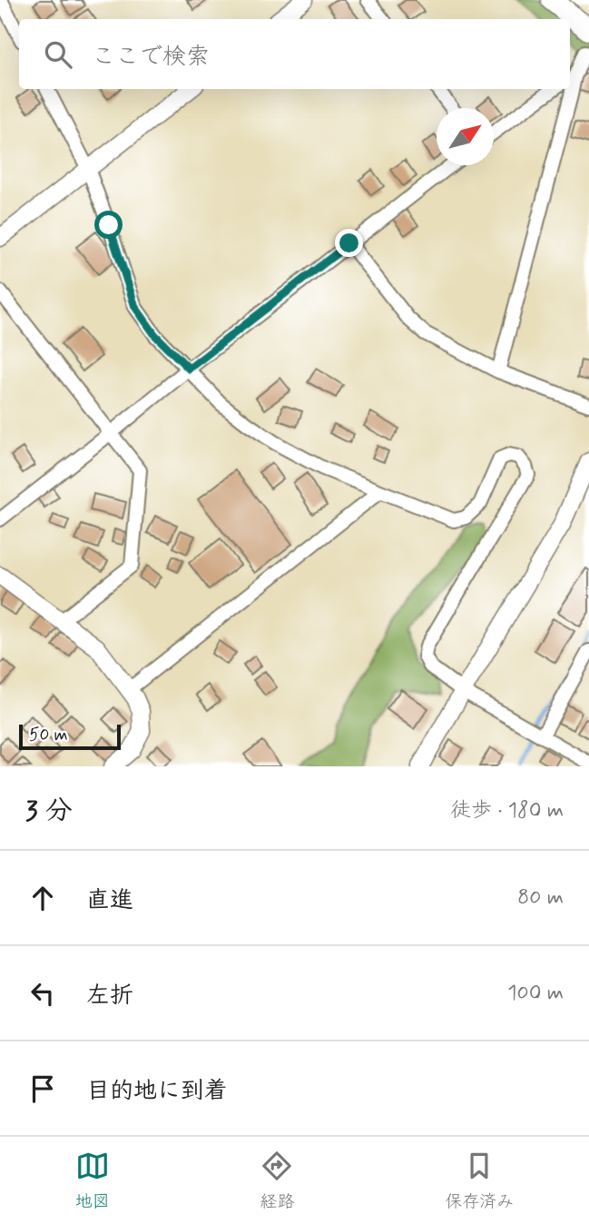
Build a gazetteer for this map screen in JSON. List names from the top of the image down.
{
  "scale_bar": "50 m",
  "north": "top right",
  "page": {
    "search": "ここで検索",
    "scale": "50 m",
    "heading": ["3 分", "徒歩 · 180 m"],
    "list": [
      ["直進", "80 m"],
      ["左折", "100 m"],
      "目的地に到着"
    ],
    "nav": ["地図", "経路", "保存済み"]
  }
}
